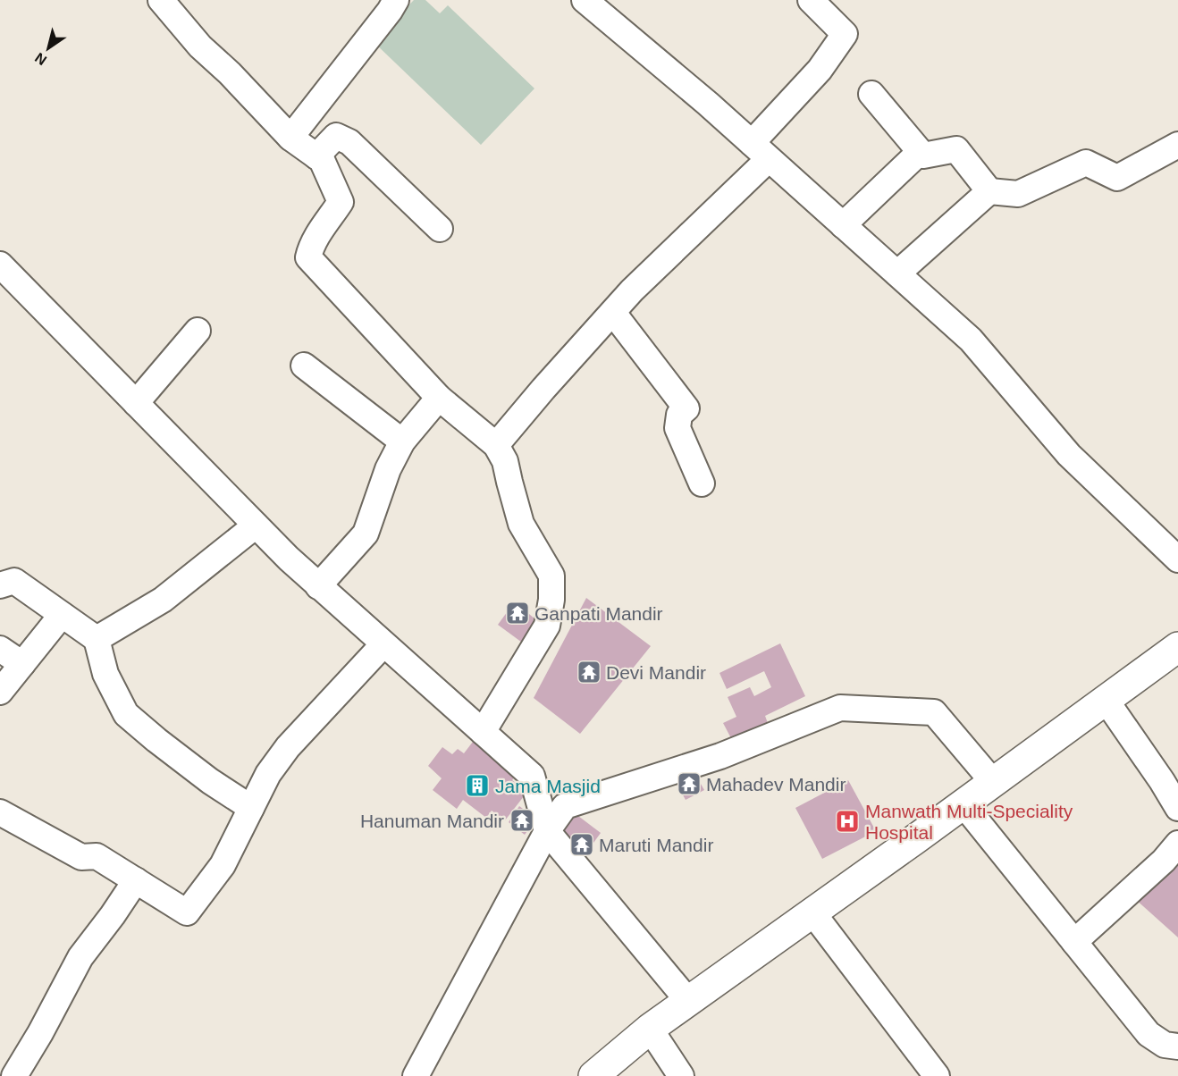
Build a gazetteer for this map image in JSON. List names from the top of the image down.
{
  "places": {
    "temple": [
      "Ganpati Mandir",
      "Devi Mandir",
      "Mahadev Mandir",
      "Hanuman Mandir",
      "Maruti Mandir"
    ],
    "building": ["Jama Masjid"],
    "hospital": ["Manwath Multi-Speciality Hospital"]
  },
  "north": "bottom left"
}
